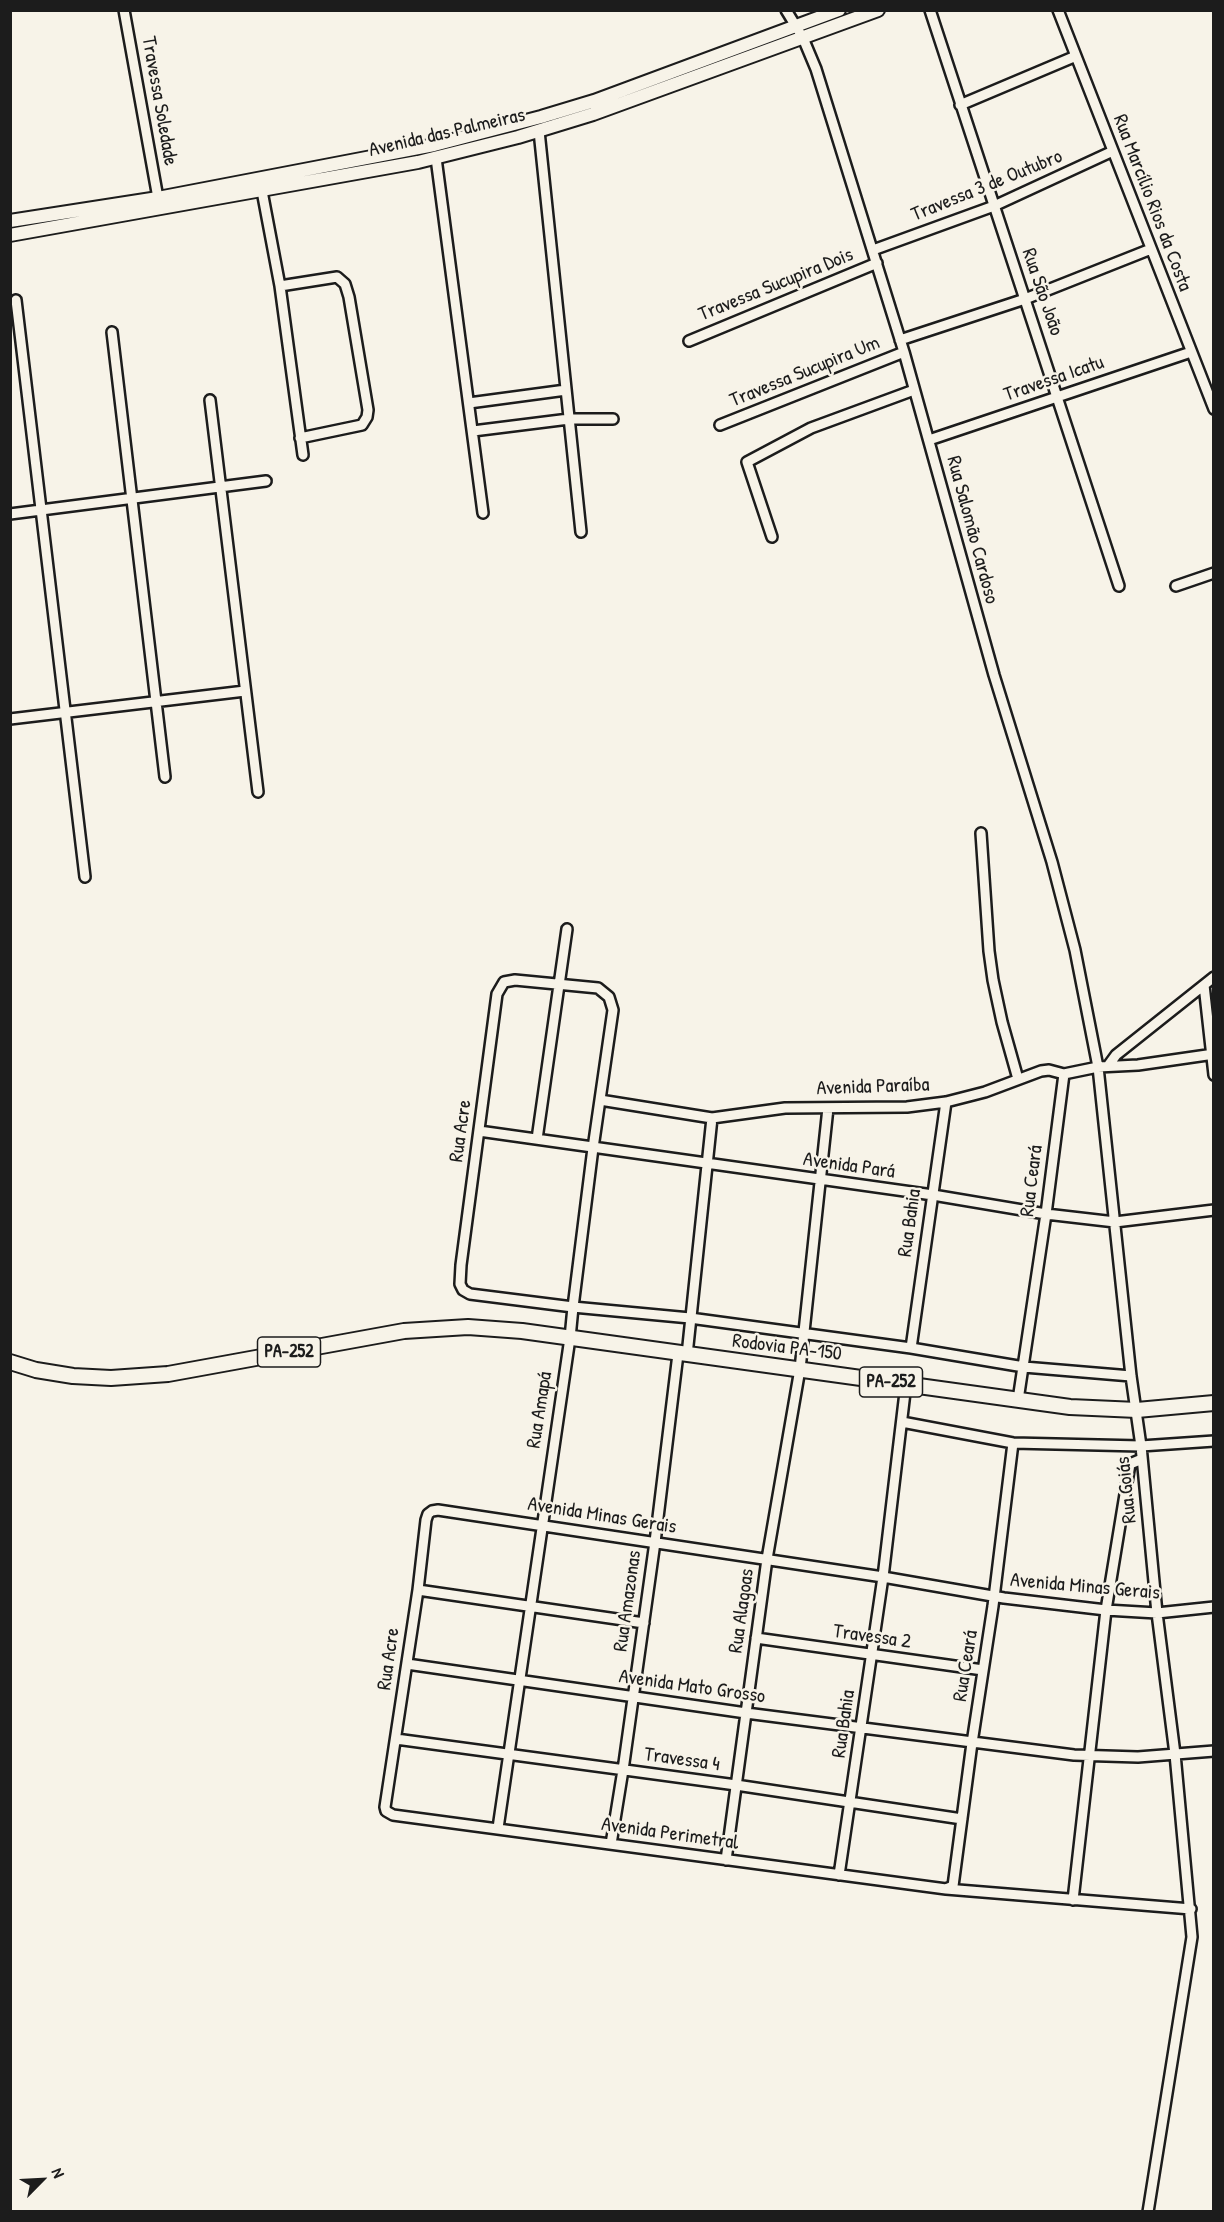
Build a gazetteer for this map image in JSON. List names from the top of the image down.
{
  "streets": {
    "highway": ["Rodovia PA-150", "PA-252"],
    "main road": ["Avenida das Palmeiras"],
    "street": [
      "Travessa Soledade",
      "Travessa 3 de Outubro",
      "Rua Marcílio Rios da Costa",
      "Travessa Sucupira Dois",
      "Rua São João",
      "Travessa Sucupira Um",
      "Travessa Icatu",
      "Rua Salomão Cardoso",
      "Avenida Paraíba",
      "Rua Acre",
      "Avenida Pará",
      "Rua Ceará",
      "Rua Bahia",
      "Rua Amapá",
      "Rua Goiás",
      "Avenida Minas Gerais",
      "Rua Amazonas",
      "Rua Alagoas",
      "Travessa 2",
      "Avenida Mato Grosso",
      "Travessa 4",
      "Avenida Perimetral"
    ]
  },
  "crossings": [
    ["Travessa Soledade", "Avenida das Palmeiras"],
    ["Avenida das Palmeiras", "Rua Salomão Cardoso"],
    ["Travessa 3 de Outubro", "Rua Marcílio Rios da Costa"],
    ["Travessa 3 de Outubro", "Rua São João"],
    ["Travessa 3 de Outubro", "Rua Salomão Cardoso"],
    ["Rua Marcílio Rios da Costa", "Travessa Icatu"],
    ["Travessa Sucupira Dois", "Rua Salomão Cardoso"],
    ["Rua São João", "Travessa Icatu"],
    ["Travessa Sucupira Um", "Rua Salomão Cardoso"],
    ["Travessa Icatu", "Rua Salomão Cardoso"],
    ["Rua Salomão Cardoso", "Avenida Paraíba"],
    ["Rua Salomão Cardoso", "Rua Goiás"],
    ["Avenida Paraíba", "Rua Ceará"],
    ["Avenida Paraíba", "Rua Bahia"],
    ["Avenida Paraíba", "Rua Amapá"],
    ["Avenida Paraíba", "Rua Goiás"],
    ["Rua Acre", "Avenida Pará"],
    ["Rua Acre", "Rua Amapá"],
    ["Rua Acre", "Avenida Minas Gerais"],
    ["Rua Acre", "Avenida Mato Grosso"],
    ["Rua Acre", "Travessa 4"],
    ["Rua Acre", "Avenida Perimetral"],
    ["Avenida Pará", "Rua Ceará"],
    ["Avenida Pará", "Rua Bahia"],
    ["Avenida Pará", "Rua Amapá"],
    ["Avenida Pará", "Rua Goiás"],
    ["Rua Ceará", "Rodovia PA-150"],
    ["Rua Ceará", "Avenida Minas Gerais"],
    ["Rua Ceará", "Travessa 2"],
    ["Rua Ceará", "Avenida Mato Grosso"],
    ["Rua Ceará", "Travessa 4"],
    ["Rua Ceará", "Avenida Perimetral"],
    ["Rua Bahia", "Rodovia PA-150"],
    ["Rua Bahia", "Avenida Minas Gerais"],
    ["Rua Bahia", "Travessa 2"],
    ["Rua Bahia", "Avenida Mato Grosso"],
    ["Rua Bahia", "Travessa 4"],
    ["Rua Bahia", "Avenida Perimetral"],
    ["Rodovia PA-150", "PA-252"],
    ["Rodovia PA-150", "Rua Amapá"],
    ["Rodovia PA-150", "Rua Goiás"],
    ["Rodovia PA-150", "Rua Amazonas"],
    ["Rodovia PA-150", "Rua Alagoas"],
    ["PA-252", "Rua Amapá"],
    ["Rua Amapá", "Avenida Minas Gerais"],
    ["Rua Amapá", "Avenida Mato Grosso"],
    ["Rua Amapá", "Travessa 4"],
    ["Rua Amapá", "Avenida Perimetral"],
    ["Rua Goiás", "Avenida Minas Gerais"],
    ["Rua Goiás", "Avenida Mato Grosso"],
    ["Rua Goiás", "Avenida Perimetral"],
    ["Avenida Minas Gerais", "Rua Amazonas"],
    ["Avenida Minas Gerais", "Rua Alagoas"],
    ["Rua Amazonas", "Avenida Mato Grosso"],
    ["Rua Amazonas", "Travessa 4"],
    ["Rua Amazonas", "Avenida Perimetral"],
    ["Rua Alagoas", "Travessa 2"],
    ["Rua Alagoas", "Avenida Mato Grosso"],
    ["Rua Alagoas", "Travessa 4"],
    ["Rua Alagoas", "Avenida Perimetral"]
  ],
  "north": "top right"
}
